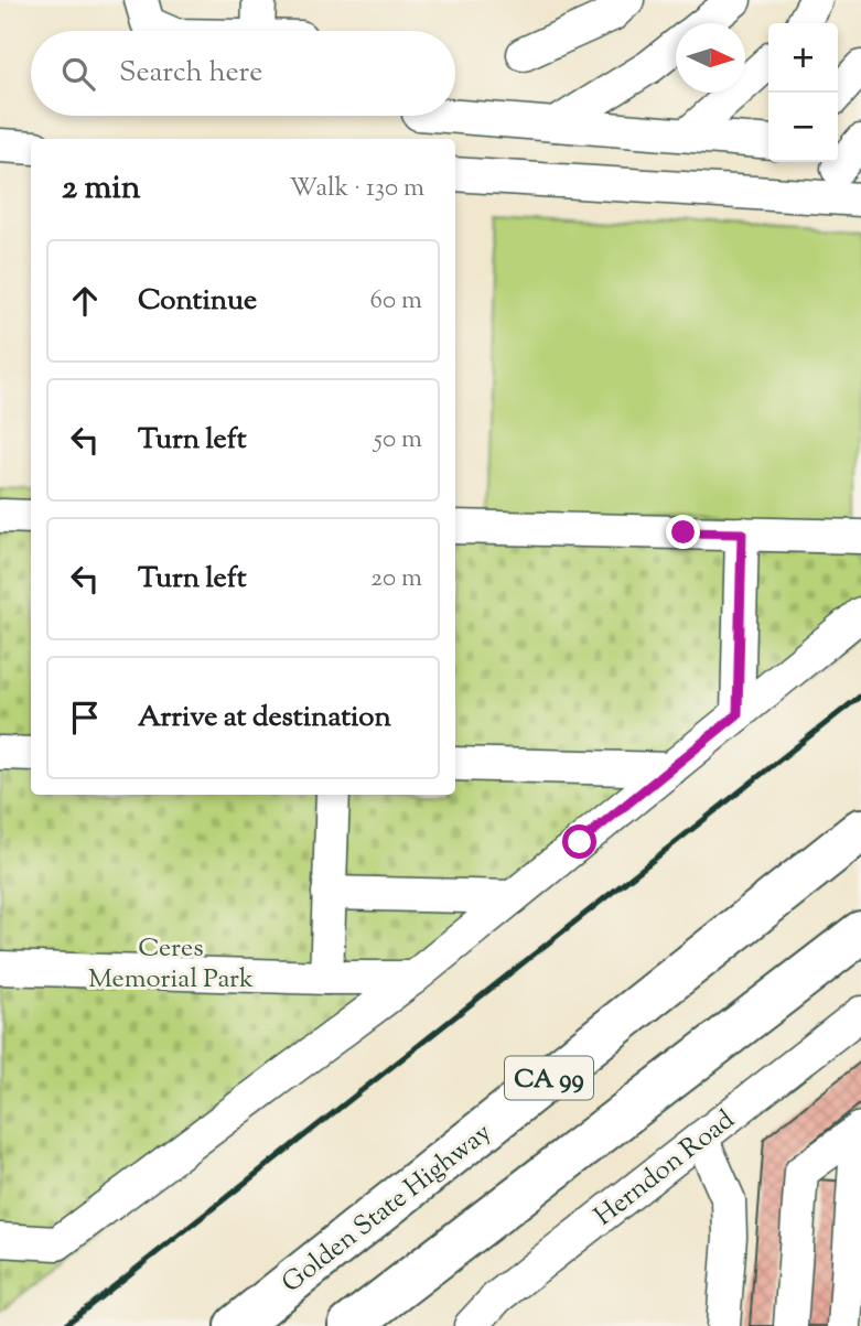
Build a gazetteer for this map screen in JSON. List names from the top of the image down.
{
  "streets": {
    "highway": ["CA 99", "Golden State Highway"],
    "street": ["Herndon Road"]
  },
  "parks": ["Ceres Memorial Park"],
  "north": "right",
  "page": {
    "map_buttons": ["+", "−"],
    "search": "Search here",
    "heading": ["2 min", "Walk · 130 m"],
    "list": [
      ["Continue", "60 m"],
      ["Turn left", "50 m"],
      ["Turn left", "20 m"],
      "Arrive at destination"
    ]
  }
}
